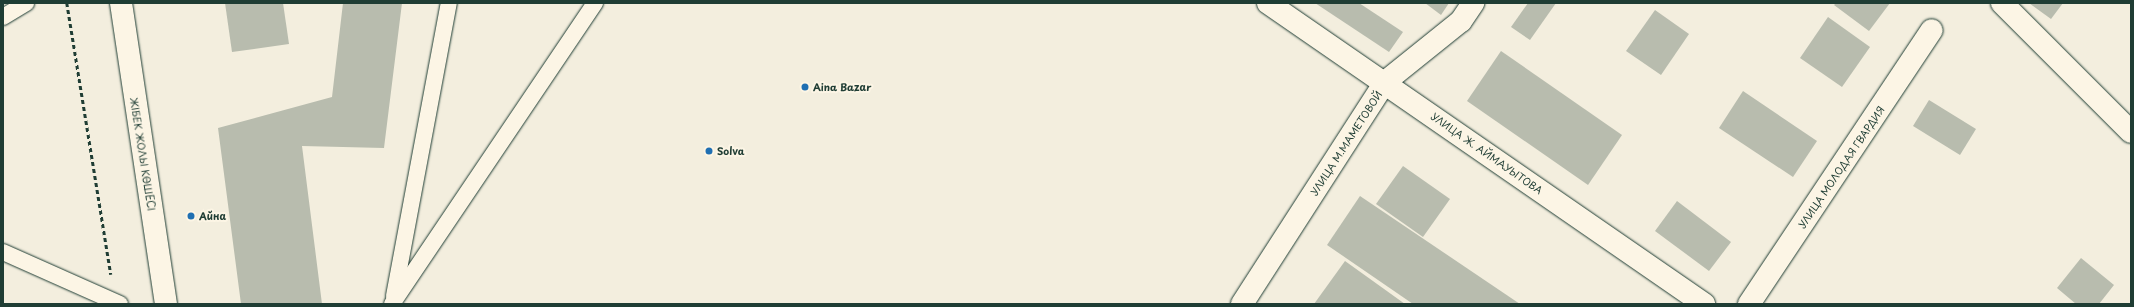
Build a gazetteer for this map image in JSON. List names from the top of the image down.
{
  "streets": {
    "street": [
      "УЛИЦА М.МАМЕТОВОЙ",
      "УЛИЦА Ж. АЙМАУЫТОВА",
      "ЖІБЕК ЖОЛЫ КӨШЕСІ",
      "УЛИЦА МОЛОДАЯ ГВАРДИЯ"
    ]
  },
  "crossings": [
    ["УЛИЦА М.МАМЕТОВОЙ", "УЛИЦА Ж. АЙМАУЫТОВА"]
  ],
  "places": ["Aina Bazar", "Solva", "Айна"]
}
